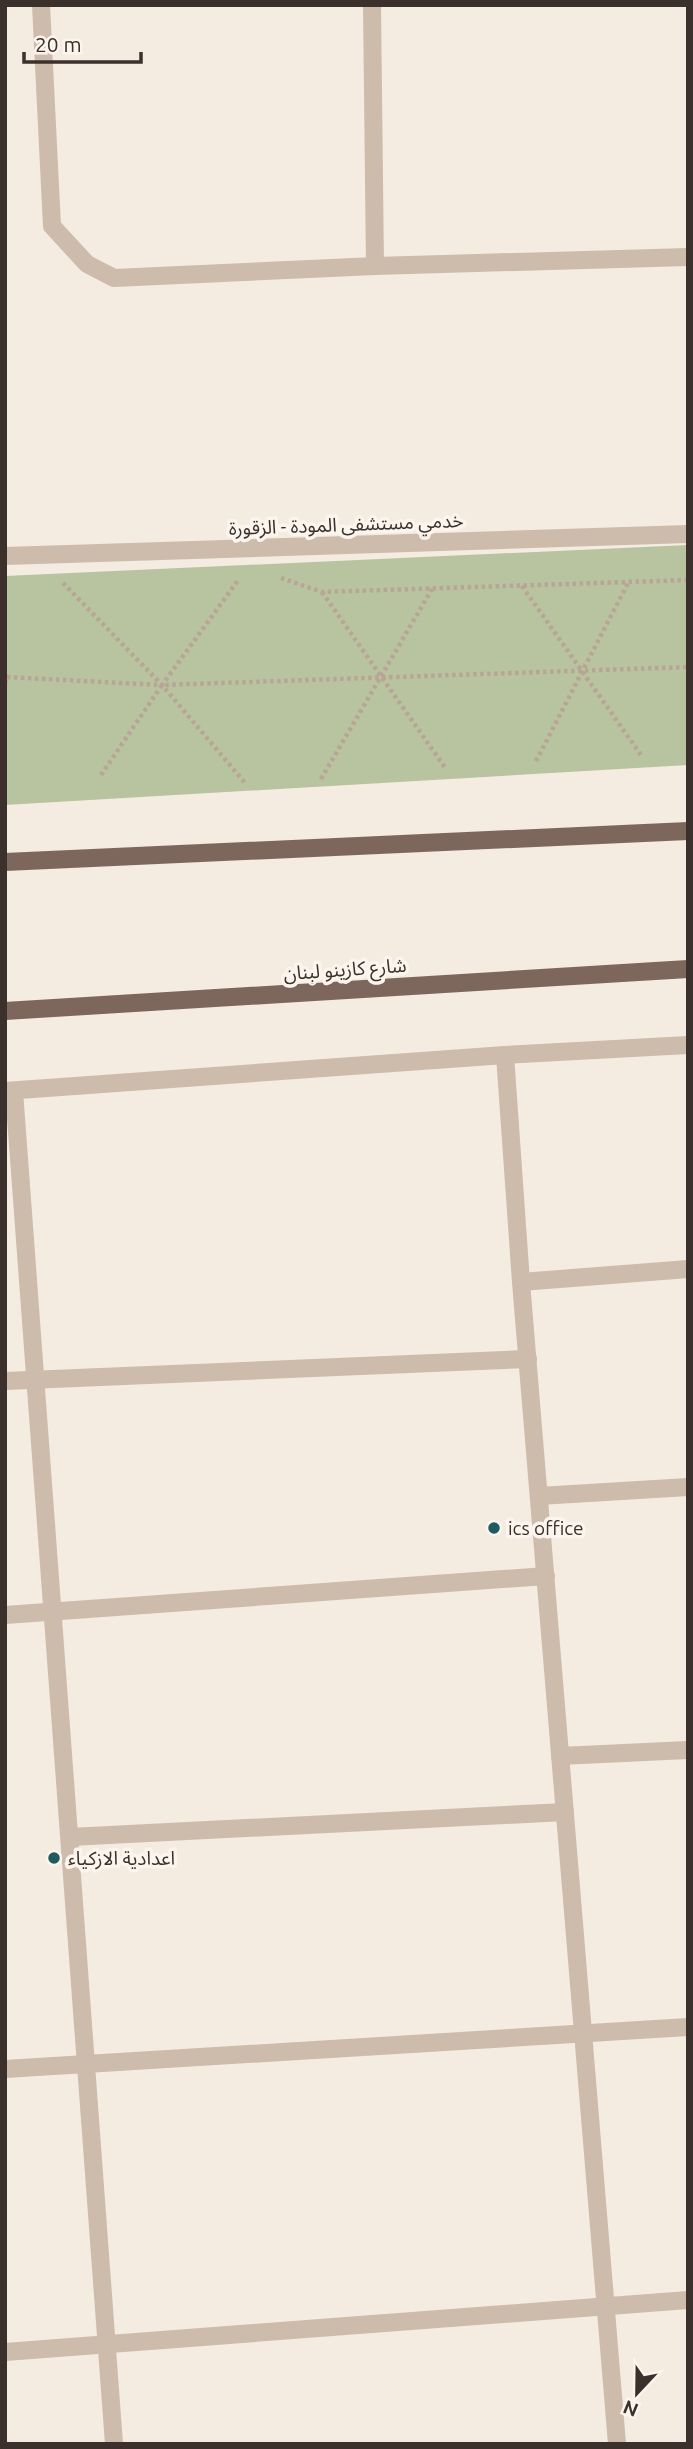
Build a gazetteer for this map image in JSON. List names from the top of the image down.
{
  "streets": {
    "main road": ["شارع كازينو لبنان"],
    "street": ["خدمي مستشفى المودة - الزقورة"]
  },
  "places": ["ics office", "اعدادية الازكياء"],
  "scale_bar": "20 m",
  "north": "bottom"
}
